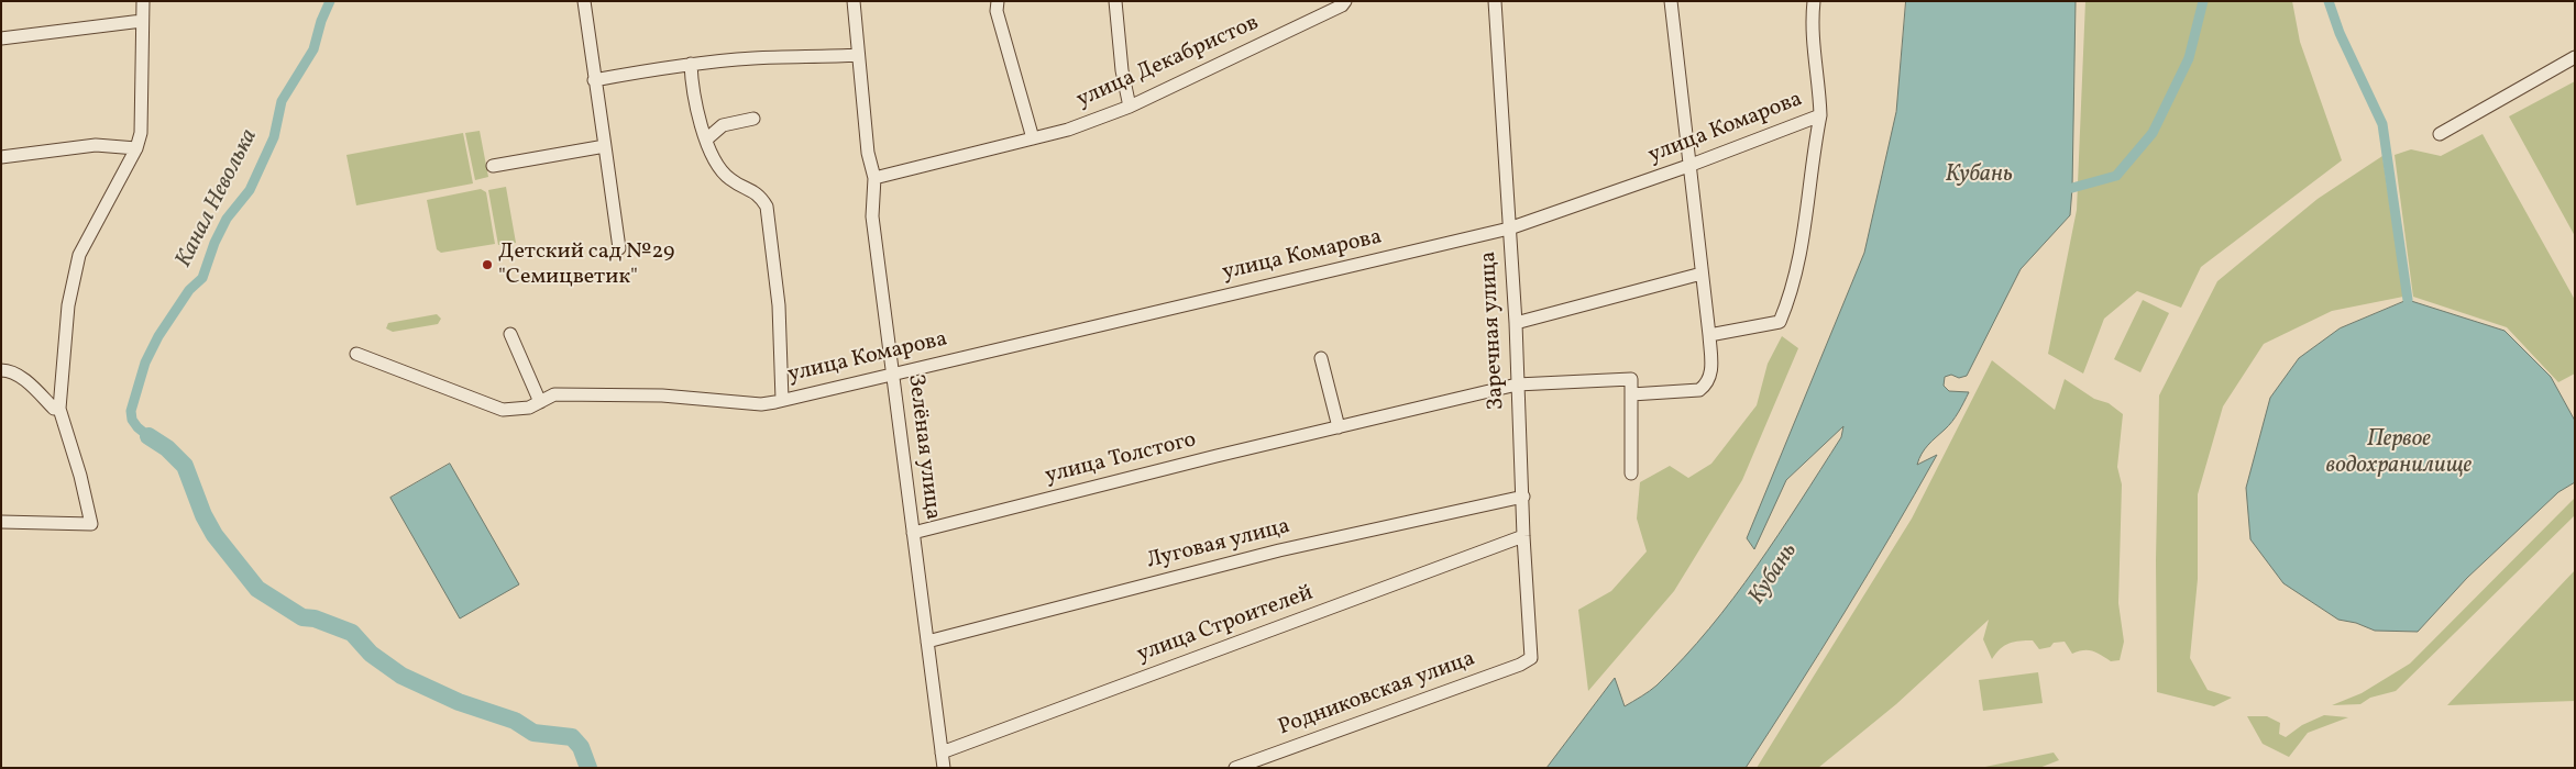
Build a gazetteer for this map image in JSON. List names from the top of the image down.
{
  "streets": {
    "street": [
      "улица Декабристов",
      "улица Комарова",
      "Заречная улица",
      "Зелёная улица",
      "улица Толстого",
      "Луговая улица",
      "улица Строителей",
      "Родниковская улица"
    ]
  },
  "crossings": [
    ["улица Декабристов", "Зелёная улица"],
    ["улица Комарова", "Заречная улица"],
    ["улица Комарова", "Зелёная улица"],
    ["Заречная улица", "улица Толстого"],
    ["Заречная улица", "Луговая улица"],
    ["Заречная улица", "улица Строителей"],
    ["Заречная улица", "Родниковская улица"],
    ["Зелёная улица", "улица Толстого"],
    ["Зелёная улица", "Луговая улица"],
    ["Зелёная улица", "улица Строителей"]
  ],
  "water": ["Кубань", "Канал Неволька", "Первое водохранилище"],
  "places": ["Детский сад №29 \"Семицветик\""]
}
